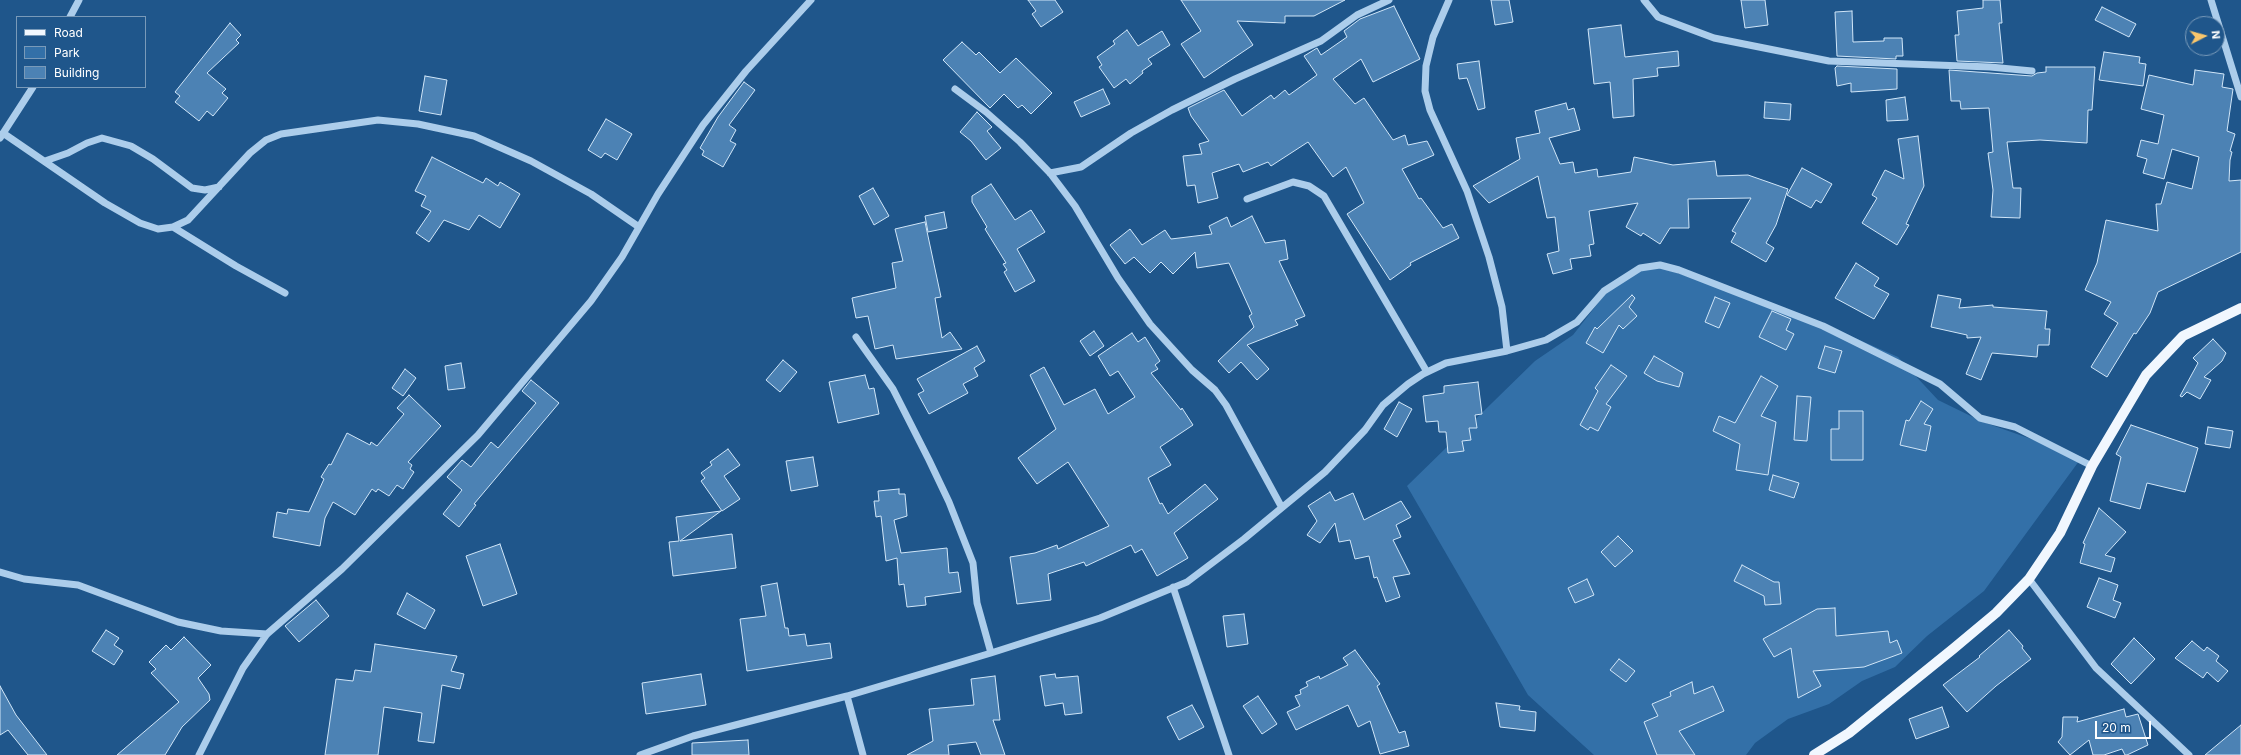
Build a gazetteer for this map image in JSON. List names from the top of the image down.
{
  "legend": ["Road", "Park", "Building"],
  "scale_bar": "20 m",
  "north": "right"
}
